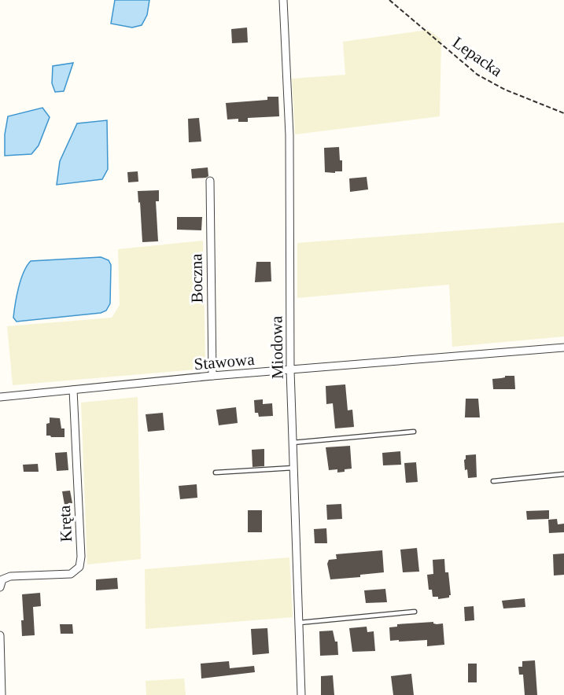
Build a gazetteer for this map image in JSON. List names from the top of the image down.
{
  "streets": {
    "street": [
      "Boczna",
      "Miodowa",
      "Stawowa",
      "Kręta"
    ],
    "path": ["Lepacka"]
  },
  "crossings": [
    ["Boczna", "Stawowa"],
    ["Miodowa", "Stawowa"],
    ["Stawowa", "Kręta"]
  ]
}
